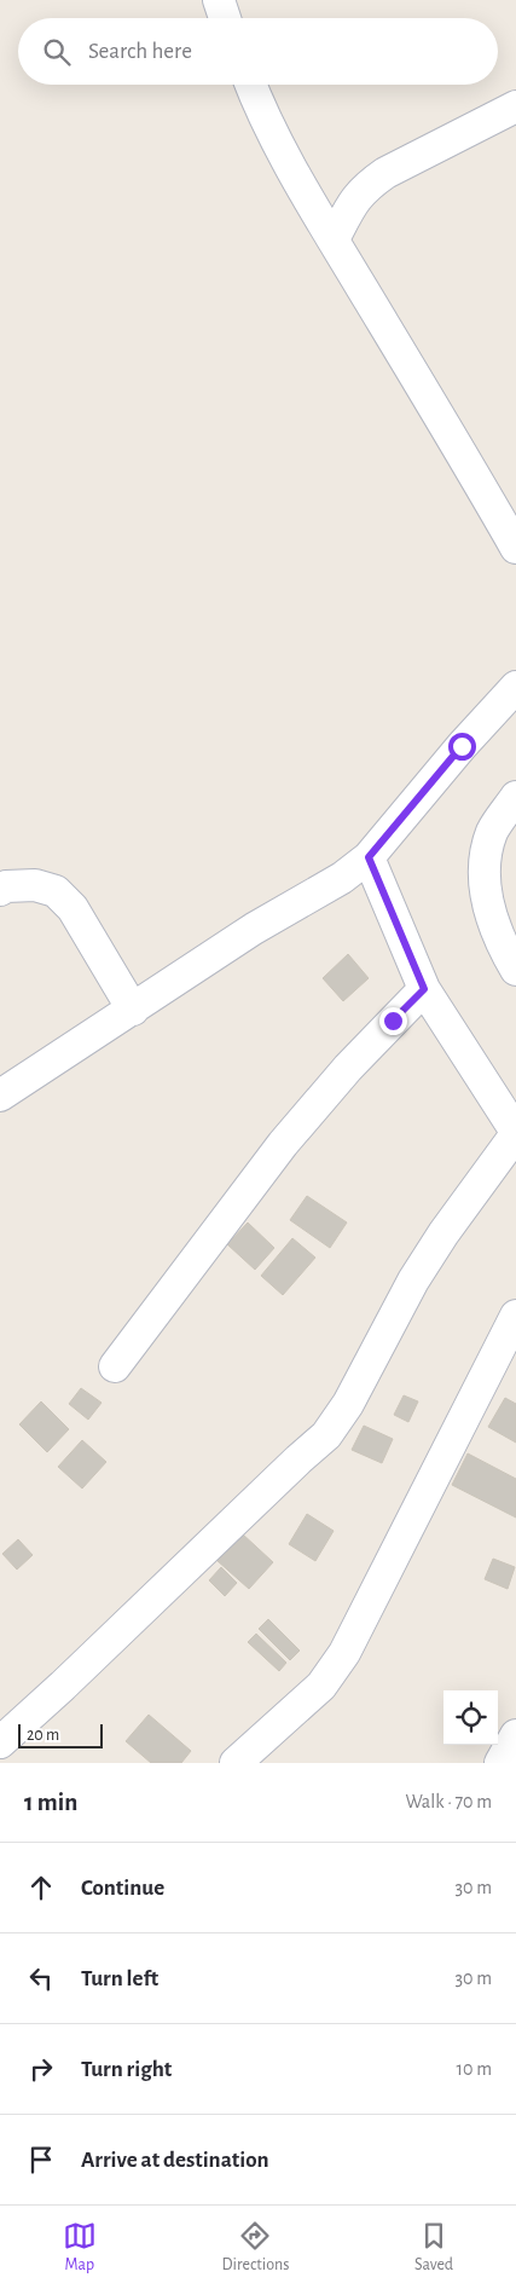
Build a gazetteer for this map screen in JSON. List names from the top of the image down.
{
  "scale_bar": "20 m",
  "page": {
    "search": "Search here",
    "scale": "20 m",
    "heading": ["1 min", "Walk · 70 m"],
    "list": [
      ["Continue", "30 m"],
      ["Turn left", "30 m"],
      ["Turn right", "10 m"],
      "Arrive at destination"
    ],
    "nav": ["Map", "Directions", "Saved"]
  }
}
